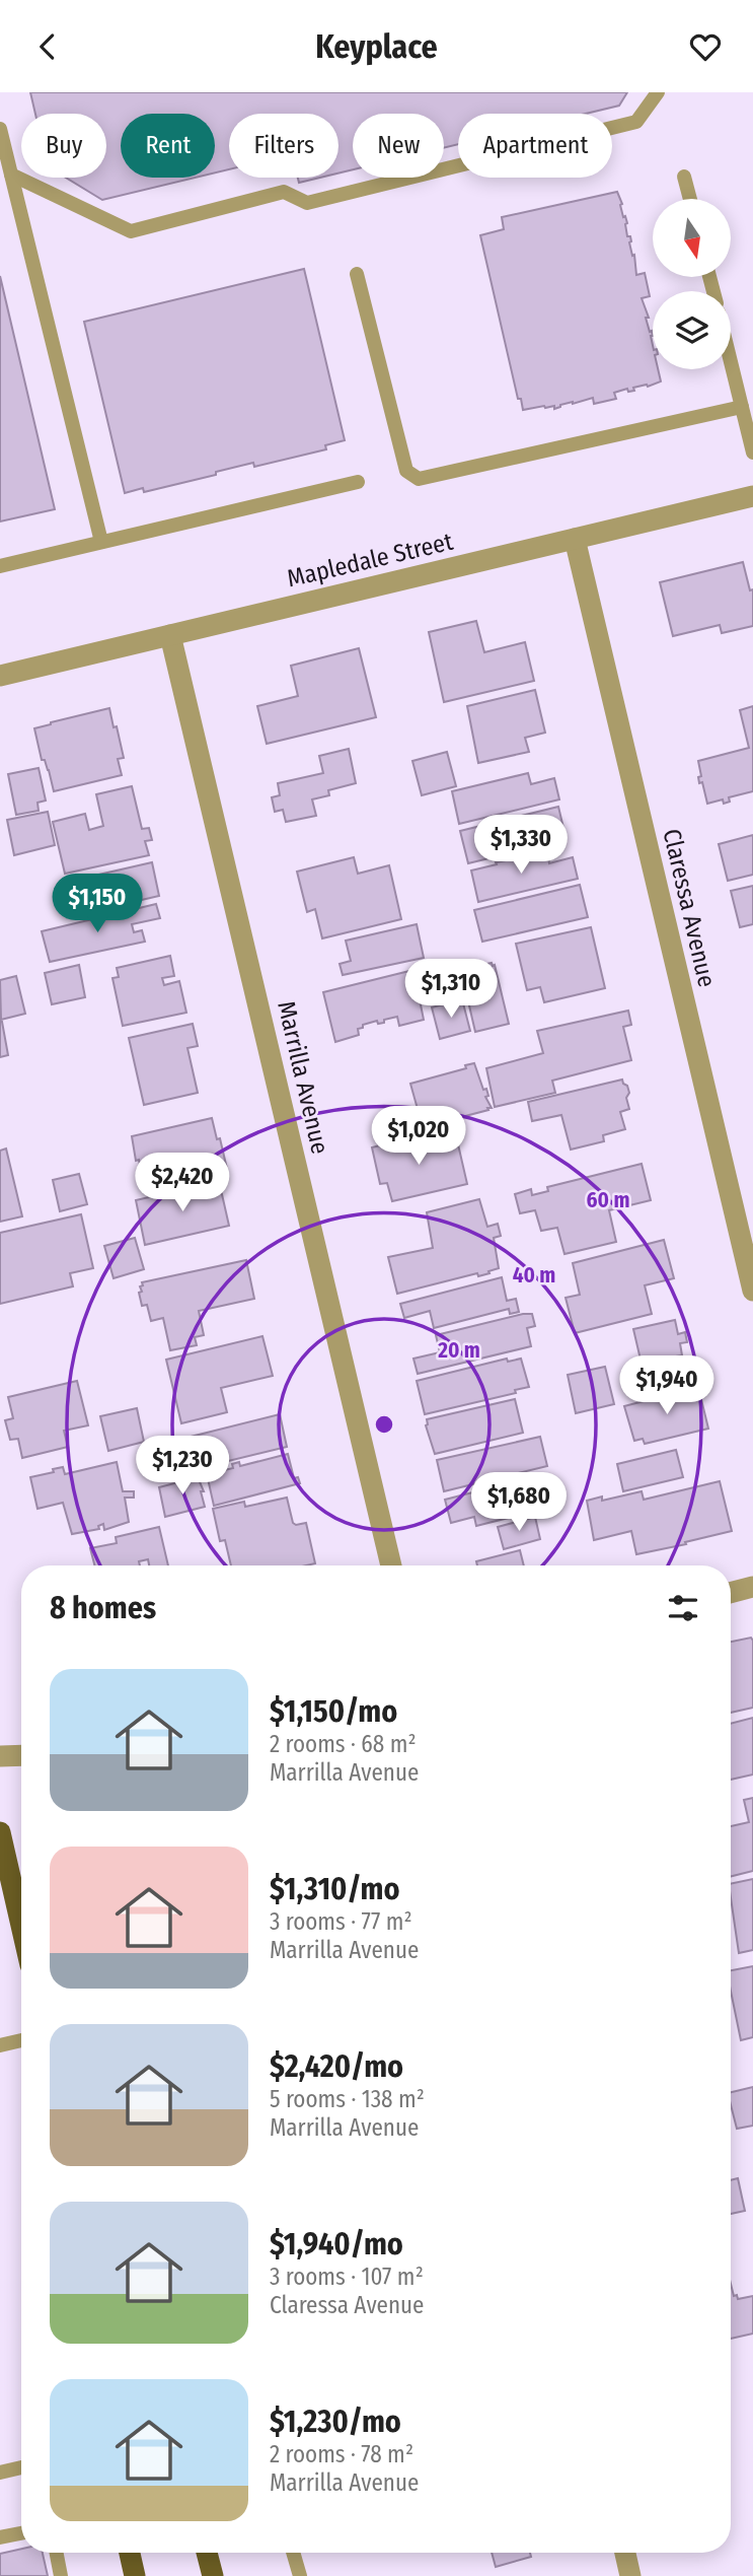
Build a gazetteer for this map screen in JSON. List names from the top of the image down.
{
  "streets": {
    "street": ["Mapledale Street", "Claressa Avenue", "Marrilla Avenue"]
  },
  "crossings": [
    ["Mapledale Street", "Claressa Avenue"],
    ["Mapledale Street", "Marrilla Avenue"]
  ],
  "north": "bottom",
  "page": {
    "header": "Keyplace",
    "chip": [
      "Buy",
      "Rent",
      "Filters",
      "New",
      "Apartment"
    ],
    "price": [
      "$1,330",
      "$1,150",
      "$1,310",
      "$1,020",
      "$2,420",
      "$1,940",
      "$1,230",
      "$1,680"
    ],
    "heading": "8 homes",
    "list": [
      {
        "name": "$1,150/mo",
        "note": "2 rooms · 68 m² · Marrilla Avenue"
      },
      {
        "name": "$1,310/mo",
        "note": "3 rooms · 77 m² · Marrilla Avenue"
      },
      {
        "name": "$2,420/mo",
        "note": "5 rooms · 138 m² · Marrilla Avenue"
      },
      {
        "name": "$1,940/mo",
        "note": "3 rooms · 107 m² · Claressa Avenue"
      },
      {
        "name": "$1,230/mo",
        "note": "2 rooms · 78 m² · Marrilla Avenue"
      }
    ]
  },
  "rings": ["60 m", "40 m", "20 m"]
}
